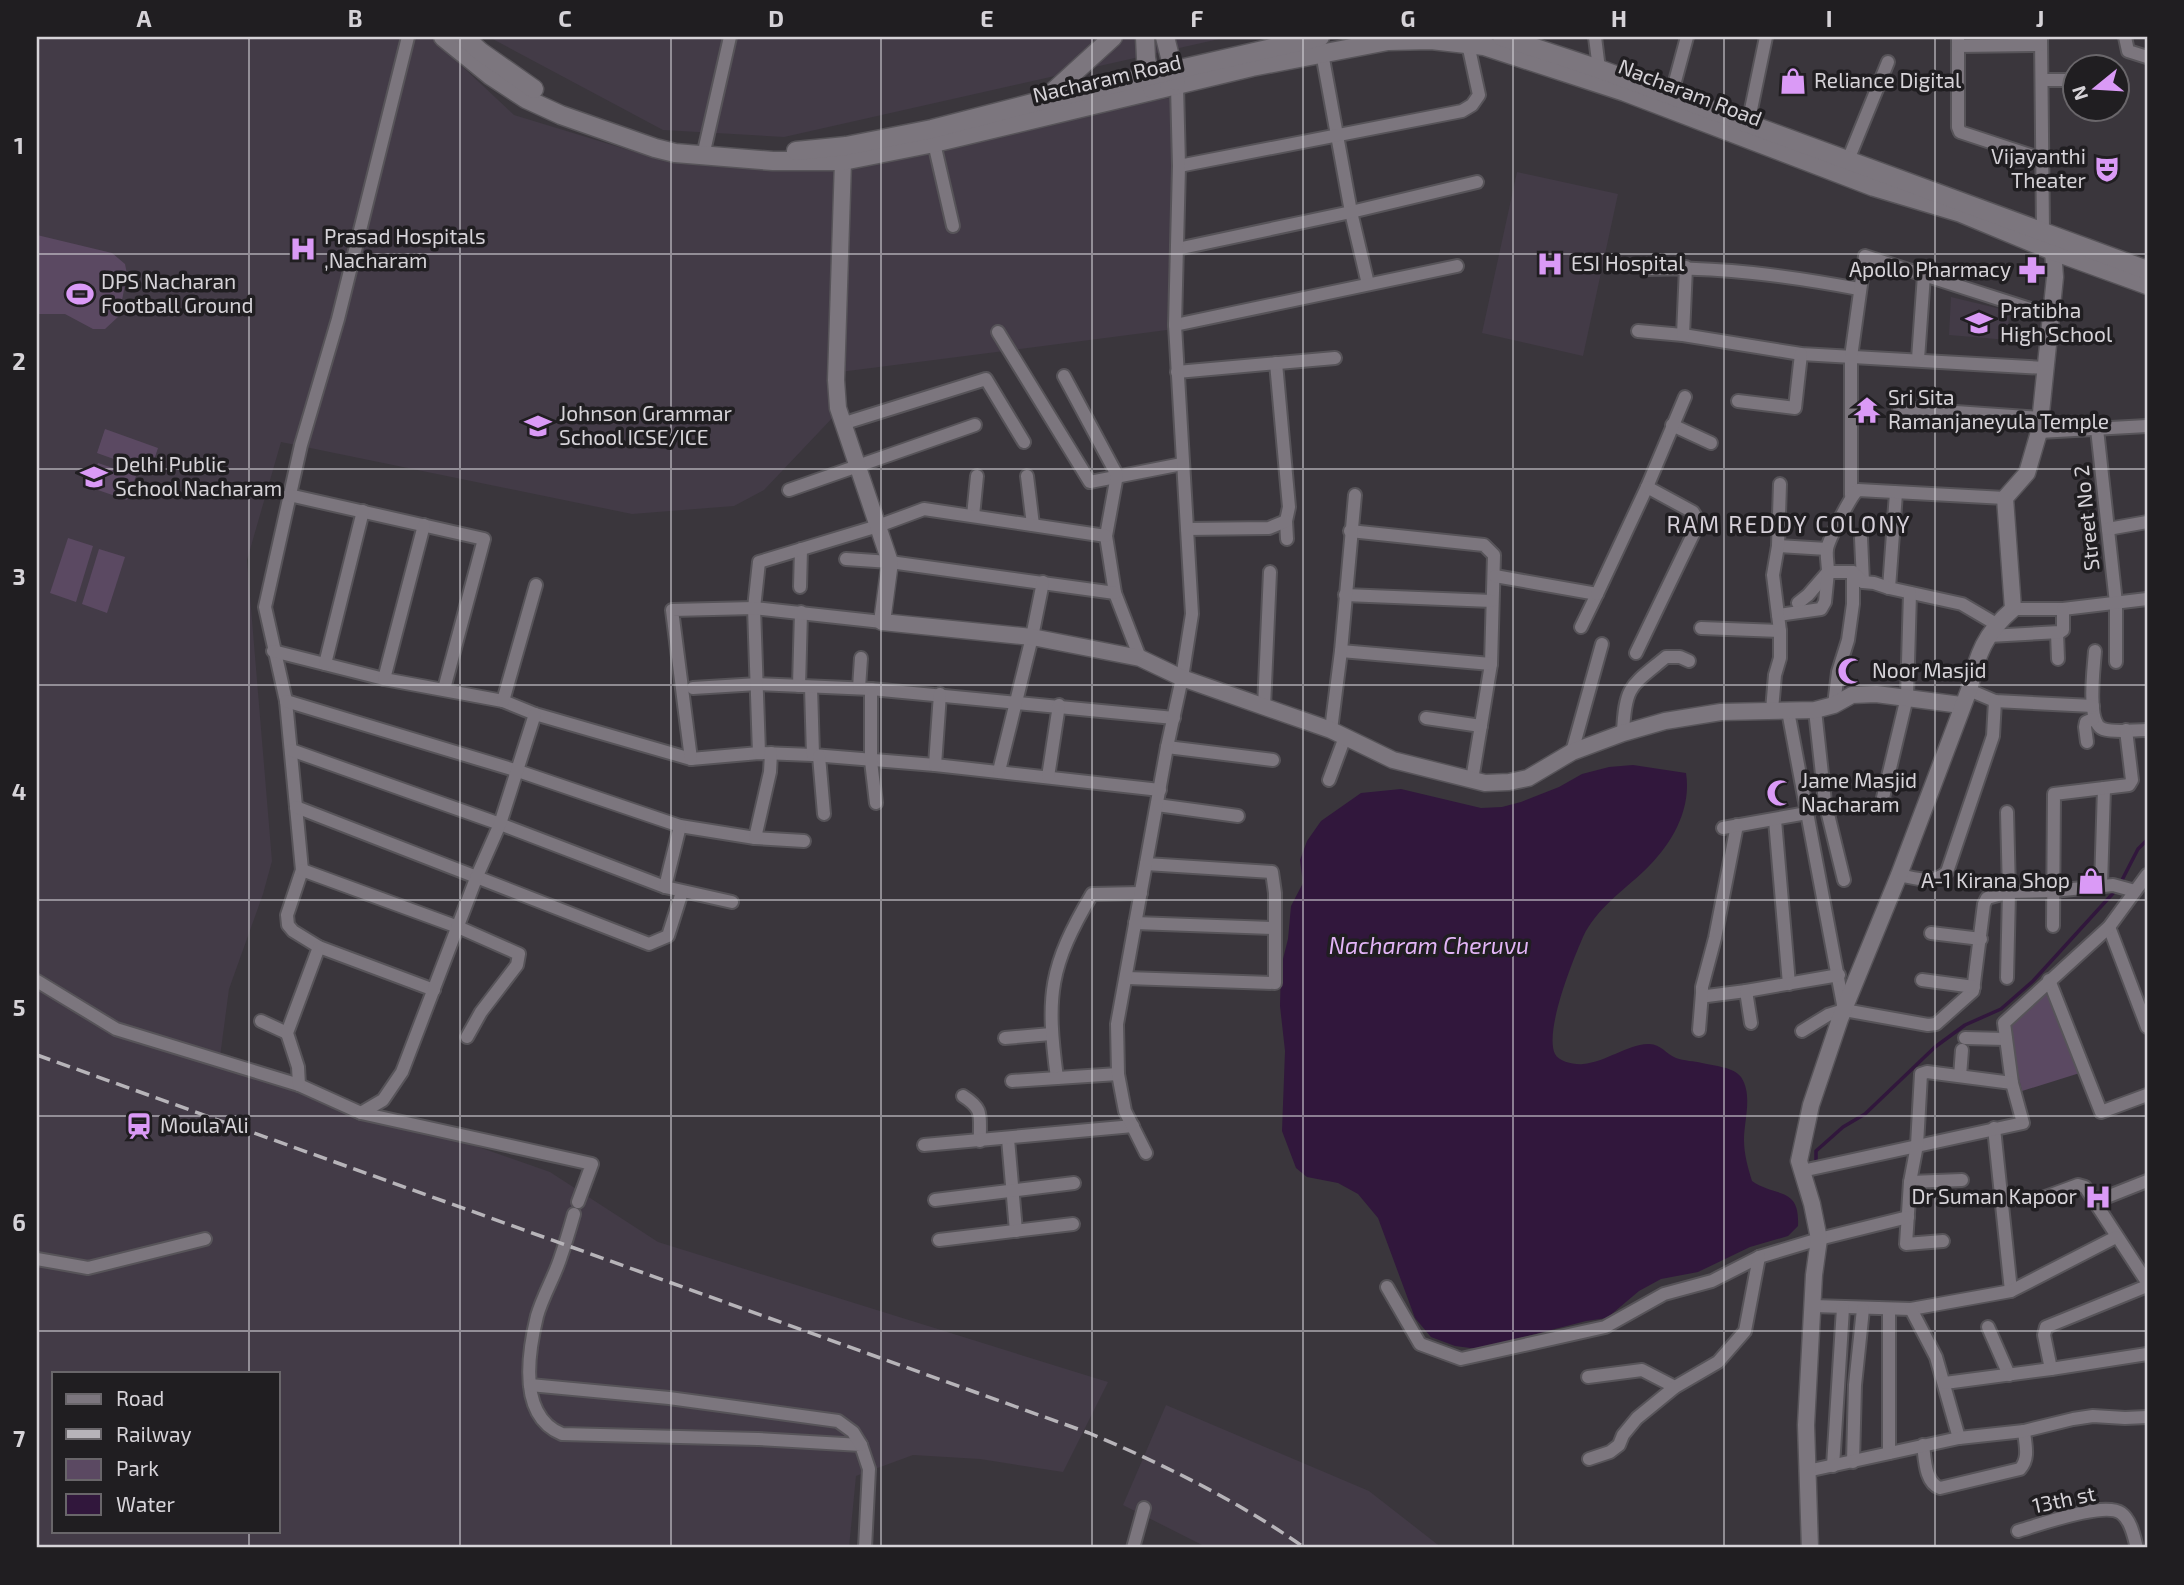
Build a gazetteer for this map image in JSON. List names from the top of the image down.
{
  "streets": {
    "main road": ["Nacharam Road"],
    "street": ["Street No 2", "13th st"]
  },
  "districts": ["RAM REDDY COLONY"],
  "water": ["Nacharam Cheruvu"],
  "places": {
    "shop": ["Reliance Digital", "A-1 Kirana Shop"],
    "theatre": ["Vijayanthi Theater"],
    "hospital": ["Prasad Hospitals ,Nacharam", "ESI Hospital", "Dr Suman Kapoor"],
    "pharmacy": ["Apollo Pharmacy"],
    "sports": ["DPS Nacharan Football Ground"],
    "school or university": ["Pratibha High School", "Johnson Grammar School ICSE/ICE", "Delhi Public School Nacharam"],
    "temple": ["Sri Sita Ramanjaneyula Temple"],
    "mosque": ["Noor Masjid", "Jame Masjid Nacharam"],
    "station": ["Moula Ali"]
  },
  "legend": [
    "Road",
    "Railway",
    "Park",
    "Water"
  ],
  "north": "left",
  "grid": {
    "columns": [
      "A",
      "B",
      "C",
      "D",
      "E",
      "F",
      "G",
      "H",
      "I",
      "J"
    ],
    "rows": [
      "1",
      "2",
      "3",
      "4",
      "5",
      "6",
      "7"
    ]
  }
}
